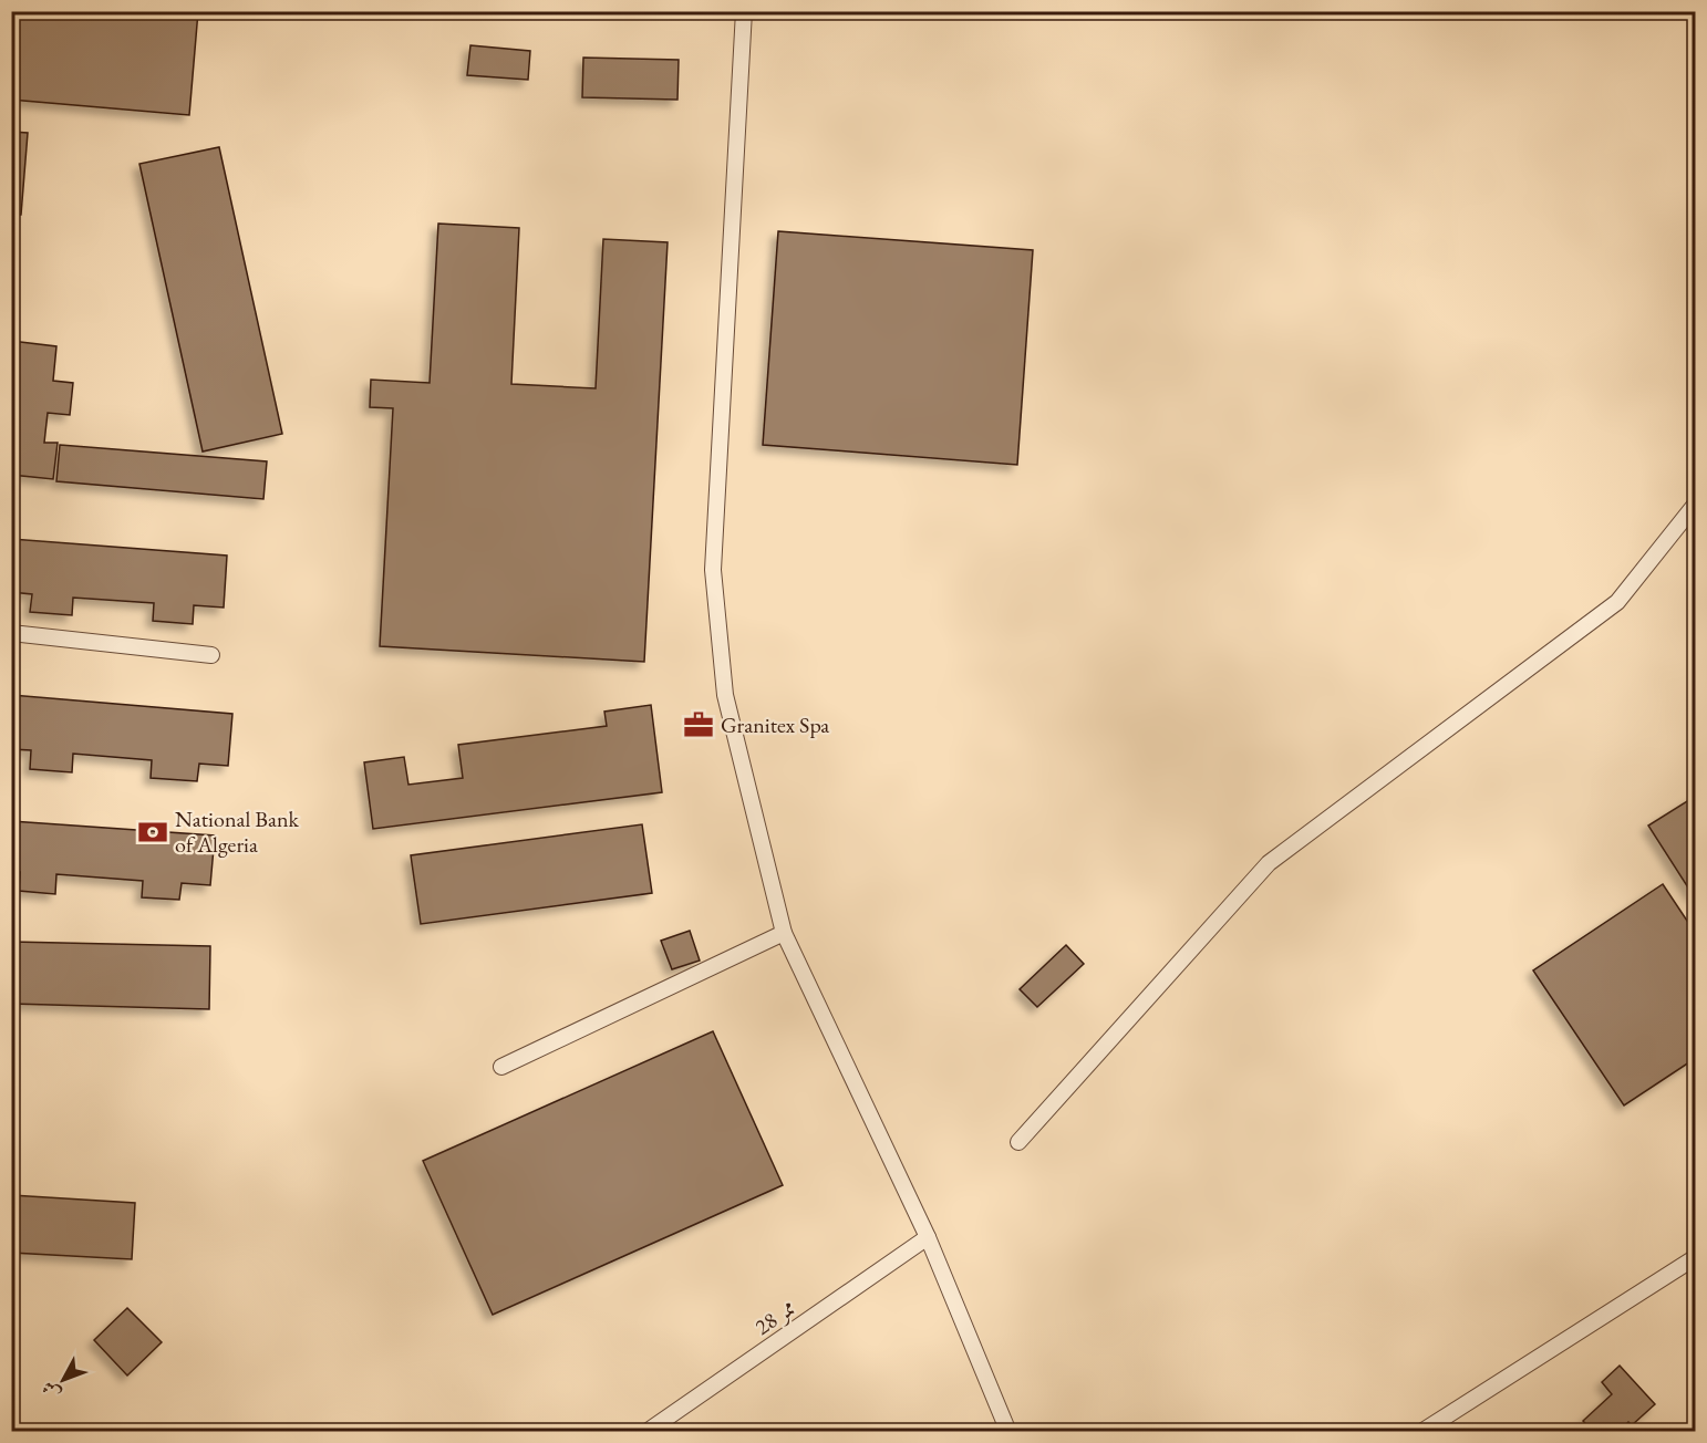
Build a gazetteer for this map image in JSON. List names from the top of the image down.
{
  "streets": {
    "lane": ["ممر 28"]
  },
  "places": {
    "office": ["Granitex Spa"],
    "bank": ["National Bank of Algeria"]
  },
  "north": "bottom left"
}
